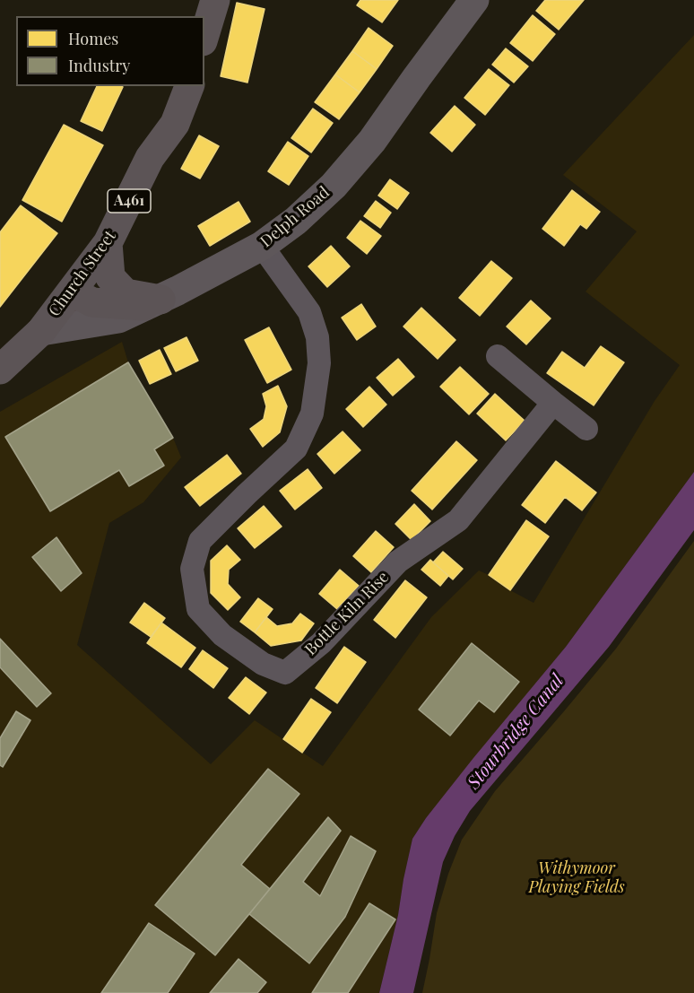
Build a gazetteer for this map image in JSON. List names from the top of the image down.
{
  "streets": {
    "main road": ["A461", "Delph Road", "Church Street"],
    "street": ["Bottle Kiln Rise"]
  },
  "crossings": [
    ["A461", "Delph Road"],
    ["A461", "Church Street"],
    ["Delph Road", "Church Street"],
    ["Delph Road", "Bottle Kiln Rise"]
  ],
  "water": ["Stourbridge Canal"],
  "parks": ["Withymoor Playing Fields"],
  "legend": ["Homes", "Industry"]
}
